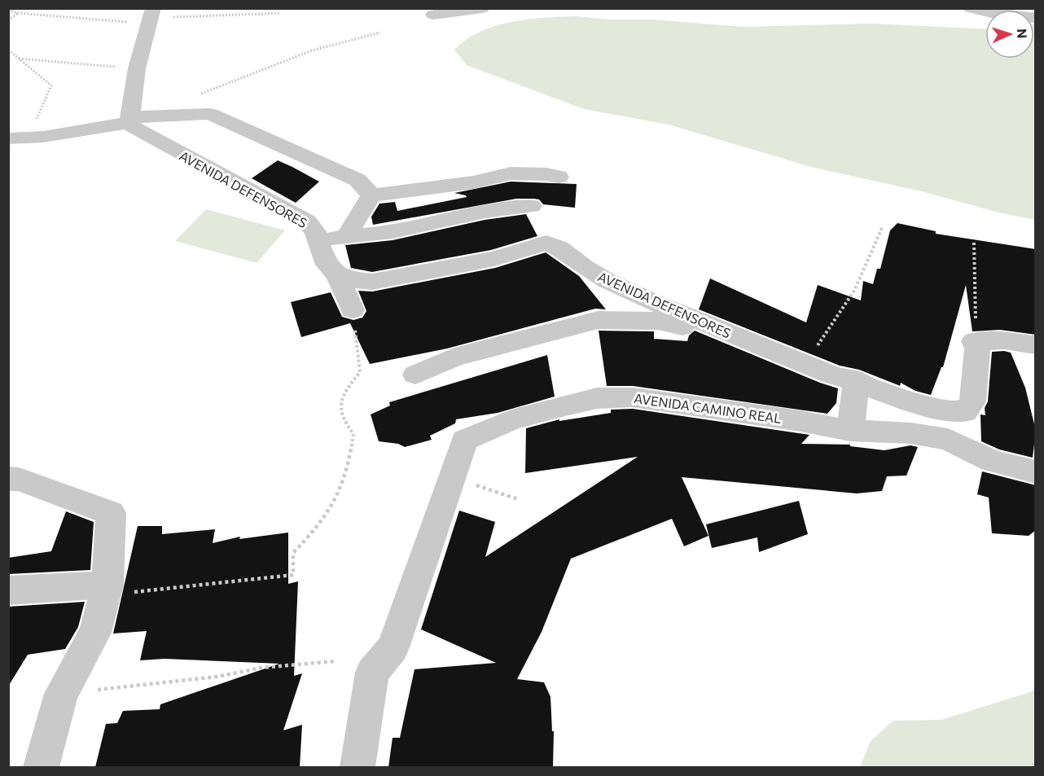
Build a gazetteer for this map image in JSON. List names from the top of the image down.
{
  "streets": {
    "street": ["AVENIDA DEFENSORES", "AVENIDA CAMINO REAL"]
  },
  "north": "right"
}
